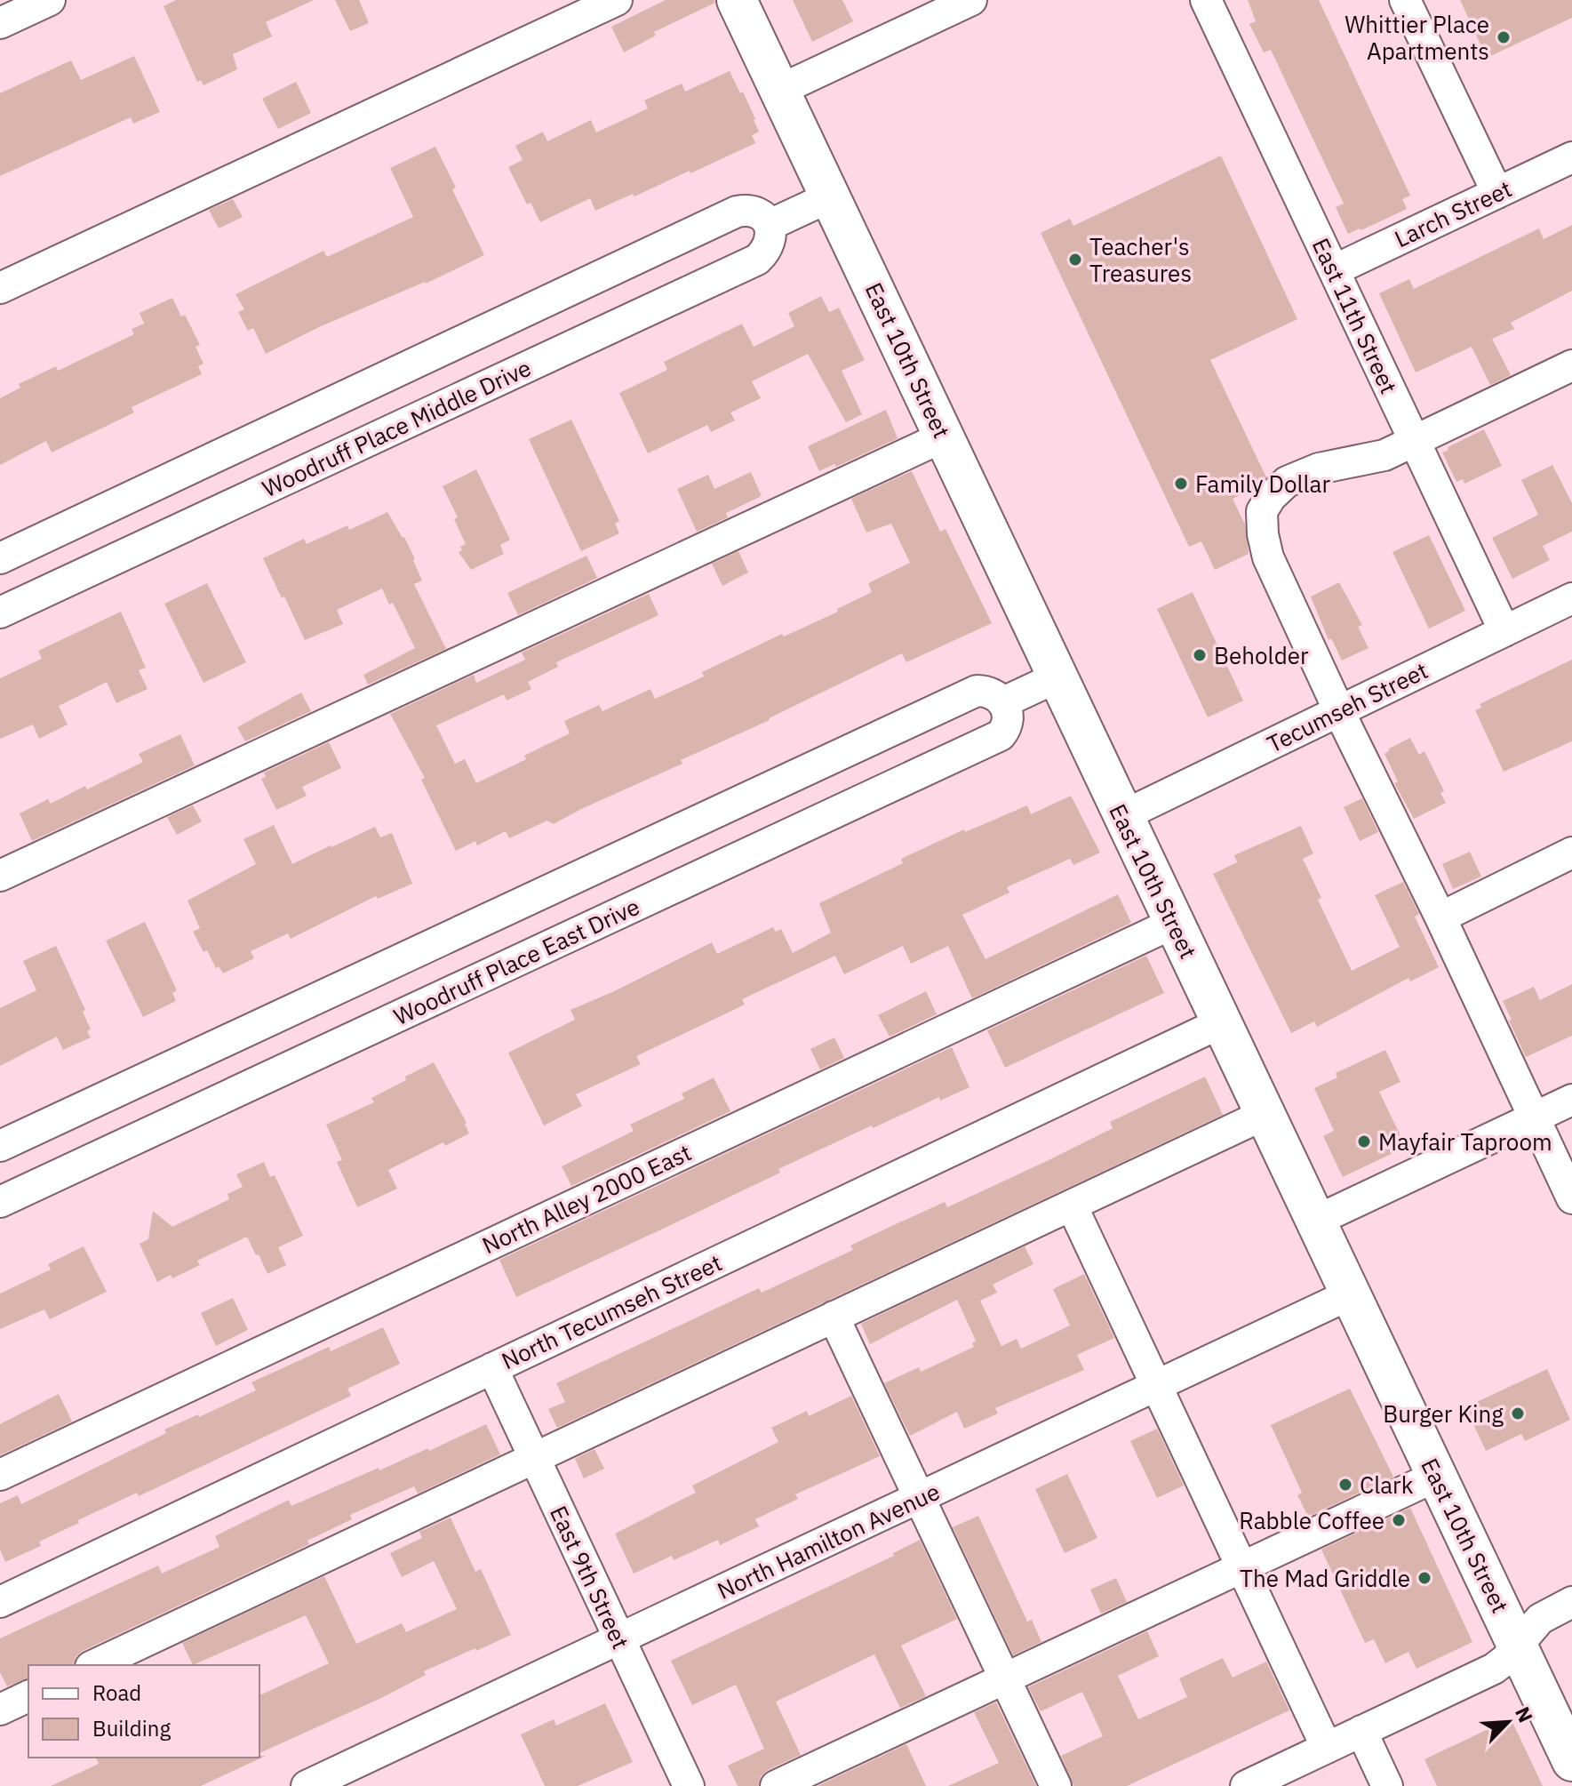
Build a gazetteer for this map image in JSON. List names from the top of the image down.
{
  "streets": {
    "main road": ["East 10th Street"],
    "street": [
      "Larch Street",
      "East 11th Street",
      "Woodruff Place Middle Drive",
      "Tecumseh Street",
      "Woodruff Place East Drive",
      "North Alley 2000 East",
      "North Tecumseh Street",
      "North Hamilton Avenue",
      "East 9th Street"
    ]
  },
  "crossings": [
    ["Larch Street", "East 11th Street"],
    ["East 11th Street", "Tecumseh Street"],
    ["East 10th Street", "Tecumseh Street"],
    ["East 10th Street", "North Alley 2000 East"],
    ["East 10th Street", "North Tecumseh Street"],
    ["East 10th Street", "North Hamilton Avenue"],
    ["North Tecumseh Street", "East 9th Street"],
    ["North Hamilton Avenue", "East 9th Street"]
  ],
  "places": [
    "Whittier Place Apartments",
    "Teacher's Treasures",
    "Family Dollar",
    "Beholder",
    "Mayfair Taproom",
    "Burger King",
    "Clark",
    "Rabble Coffee",
    "The Mad Griddle"
  ],
  "legend": ["Road", "Building"],
  "north": "top right"
}
